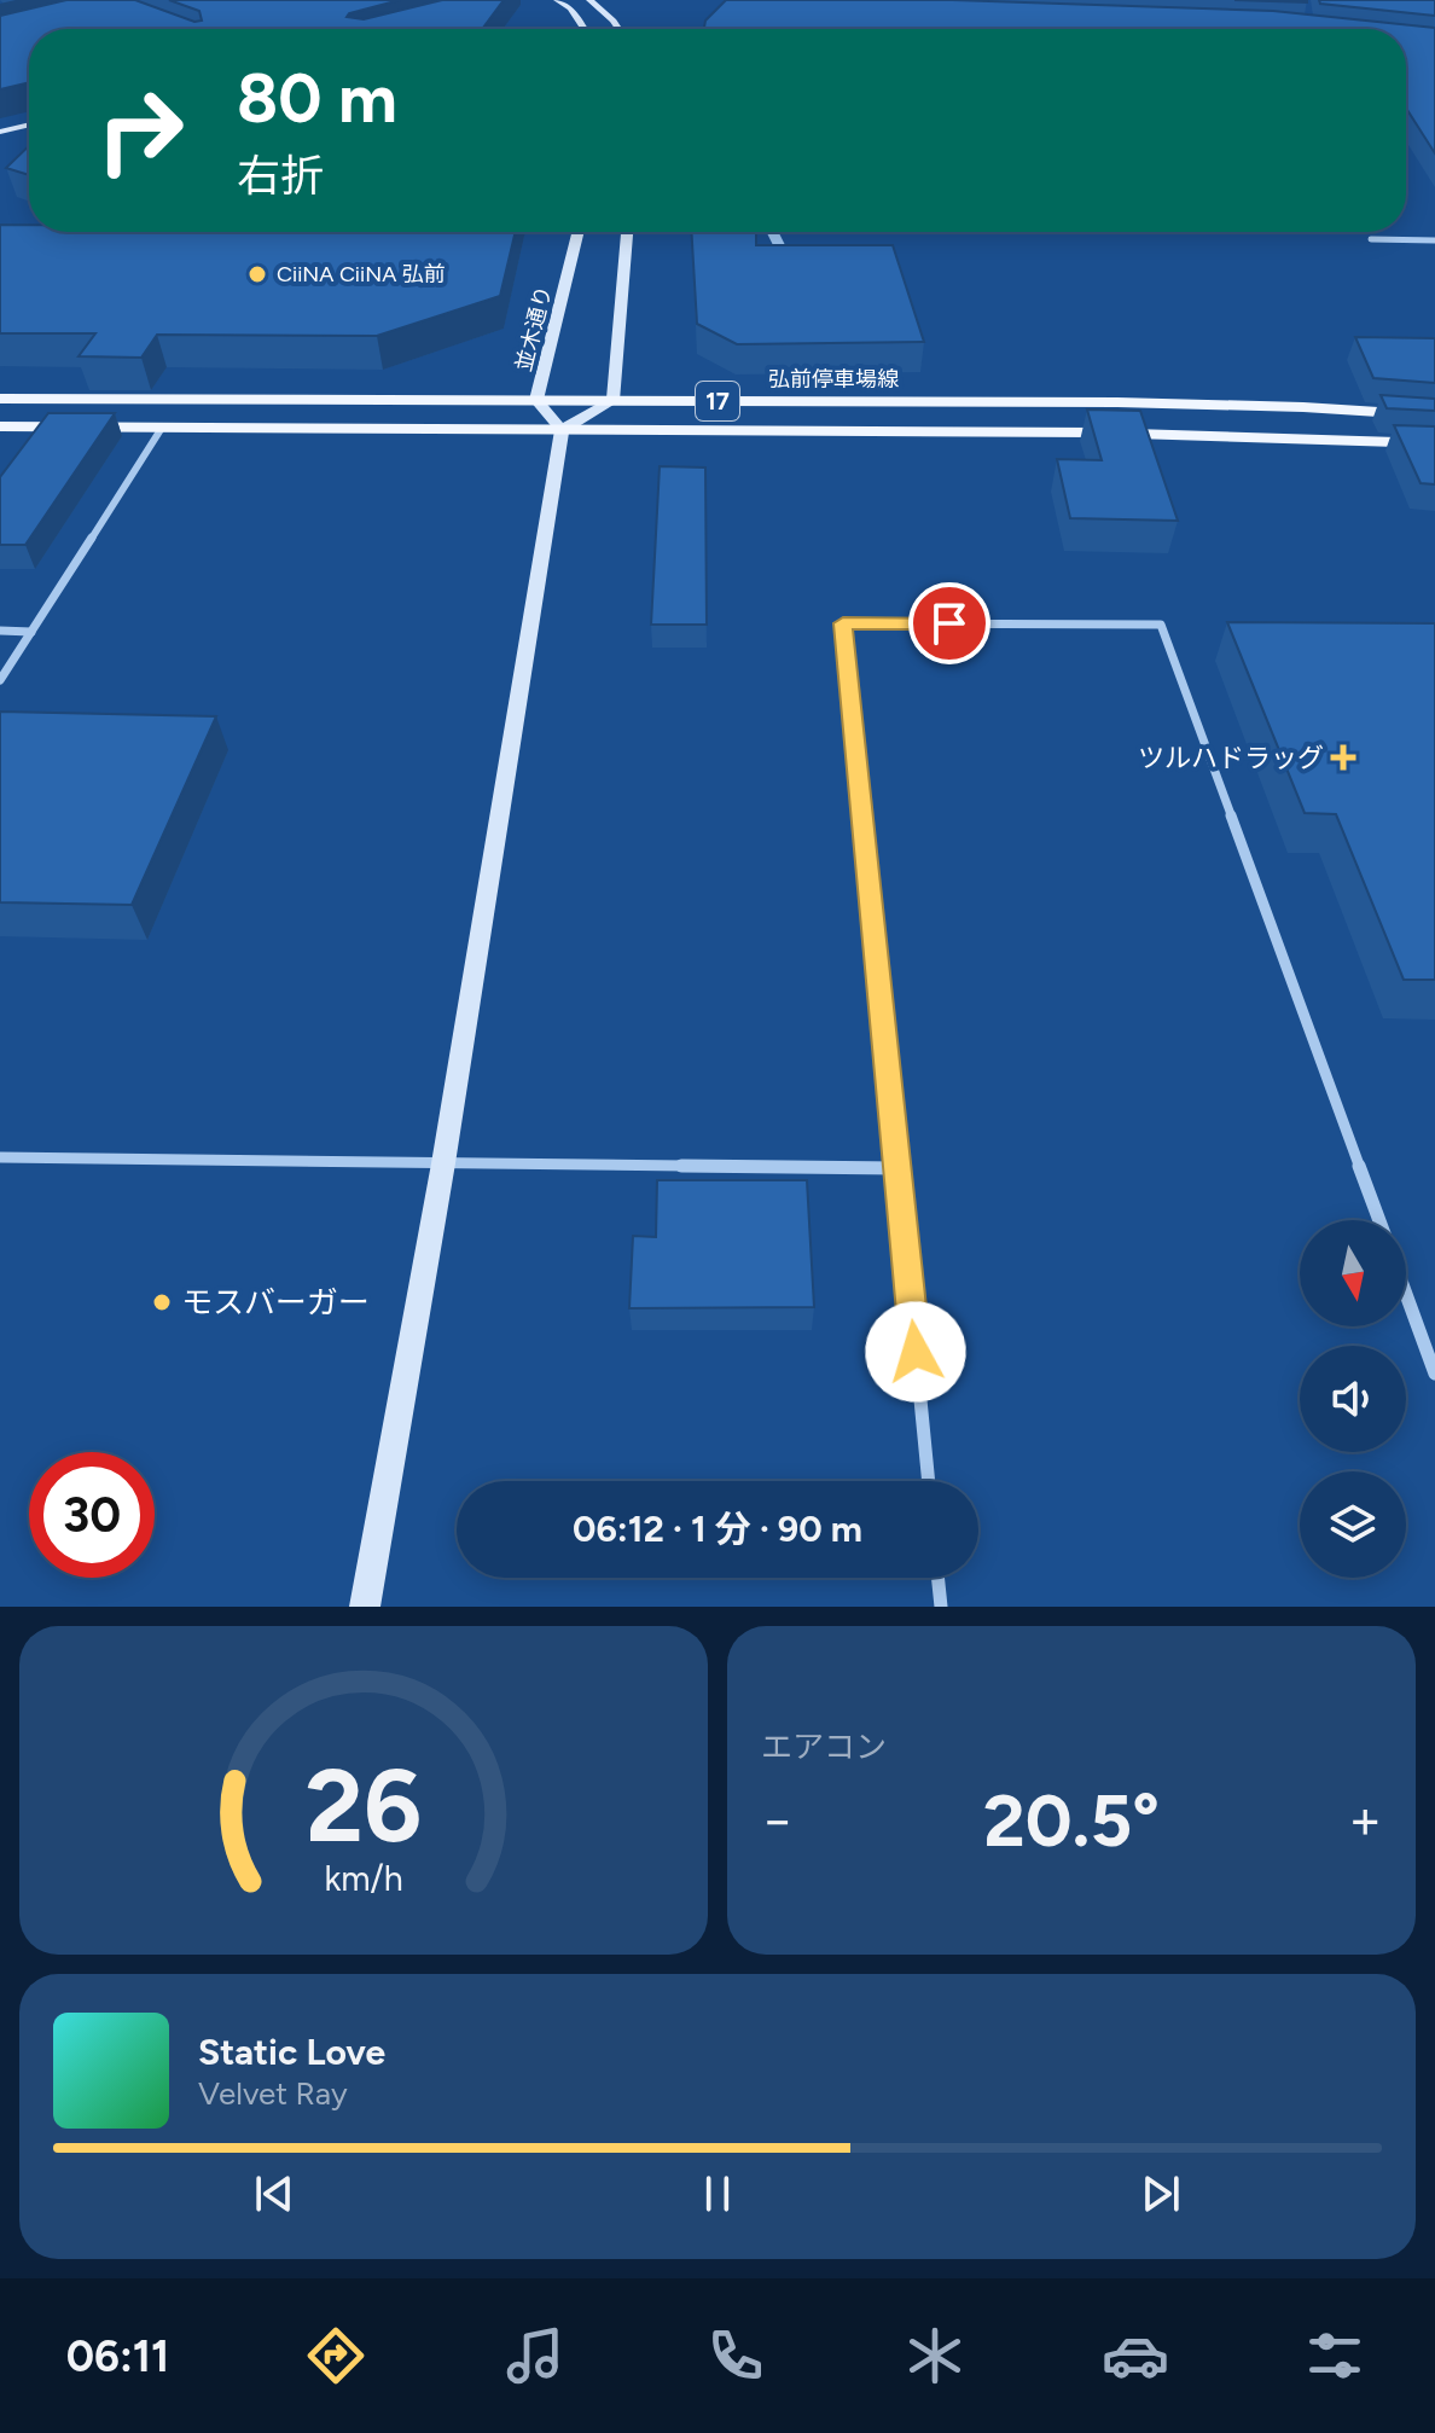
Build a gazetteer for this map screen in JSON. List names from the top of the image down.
{
  "streets": {
    "main road": ["弘前停車場線", "17"],
    "street": ["並木通り"]
  },
  "crossings": [
    ["並木通り", "弘前停車場線"]
  ],
  "places": {
    "other": ["CiiNA CiiNA 弘前", "モスバーガー"],
    "health": ["ツルハドラッグ"]
  },
  "north": "bottom",
  "page": {
    "turn": ["80 m", "右折"],
    "limit": "30",
    "trip": "06:12 · 1 分 · 90 m",
    "tile": "エアコン",
    "heat": ["−", "20.5°", "+"],
    "song": ["Static Love", "Velvet Ray"],
    "tabs": "06:11",
    "gauge": ["26", "km/h"]
  }
}
